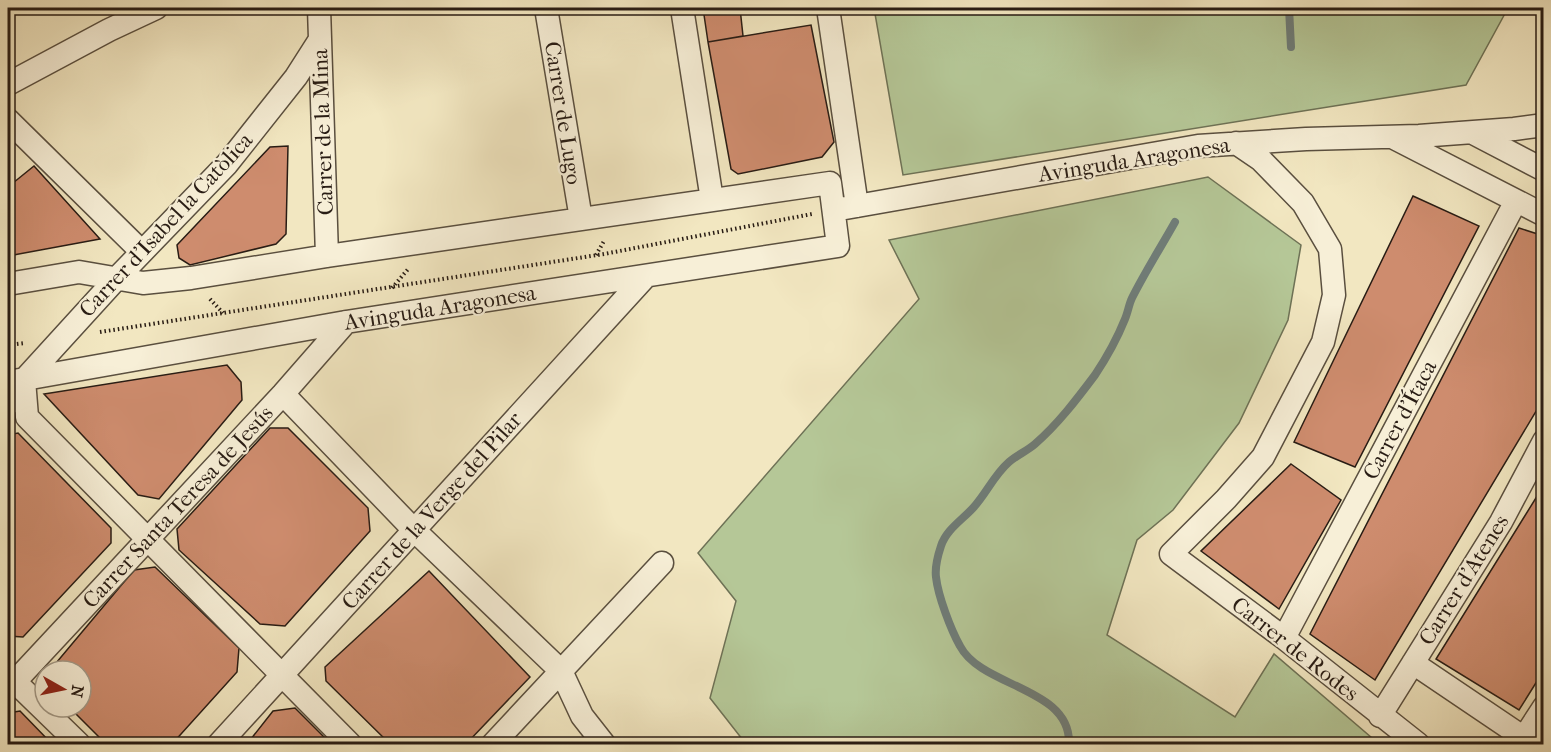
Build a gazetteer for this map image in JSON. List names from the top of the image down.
{
  "streets": {
    "street": [
      "Carrer de Lugo",
      "Carrer de la Mina",
      "Avinguda Aragonesa",
      "Carrer d'Isabel la Catòlica",
      "Carrer d'Ítaca",
      "Carrer Santa Teresa de Jesús",
      "Carrer de la Verge del Pilar",
      "Carrer d'Atenes",
      "Carrer de Rodes"
    ]
  },
  "crossings": [
    ["Carrer de Lugo", "Avinguda Aragonesa"],
    ["Carrer de la Mina", "Avinguda Aragonesa"],
    ["Carrer de la Mina", "Carrer d'Isabel la Catòlica"],
    ["Avinguda Aragonesa", "Carrer d'Isabel la Catòlica"],
    ["Avinguda Aragonesa", "Carrer Santa Teresa de Jesús"],
    ["Avinguda Aragonesa", "Carrer de la Verge del Pilar"],
    ["Avinguda Aragonesa", "Carrer de Rodes"],
    ["Carrer d'Ítaca", "Carrer de Rodes"],
    ["Carrer d'Atenes", "Carrer de Rodes"]
  ],
  "north": "right"
}
